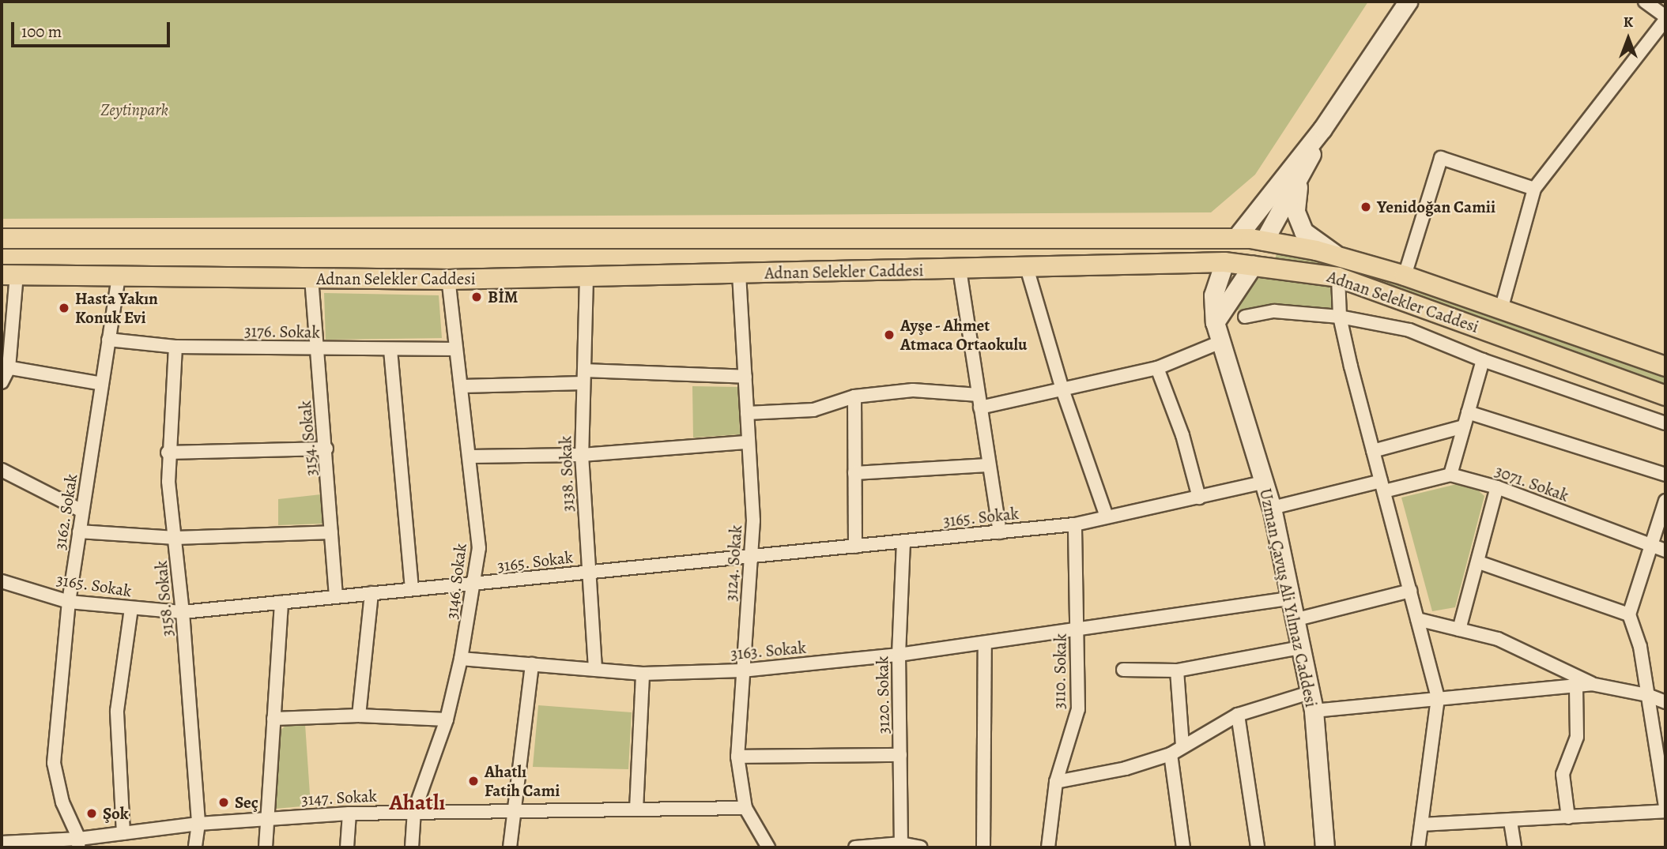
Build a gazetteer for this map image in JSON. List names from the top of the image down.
{
  "streets": {
    "main road": ["Adnan Selekler Caddesi"],
    "street": [
      "3176. Sokak",
      "3154. Sokak",
      "3138. Sokak",
      "3071. Sokak",
      "3162. Sokak",
      "3165. Sokak",
      "3124. Sokak",
      "3146. Sokak",
      "Uzman Çavuş Ali Yılmaz Caddesi",
      "3158. Sokak",
      "3163. Sokak",
      "3110. Sokak",
      "3120. Sokak",
      "3147. Sokak"
    ]
  },
  "crossings": [
    ["Adnan Selekler Caddesi", "3154. Sokak"],
    ["Adnan Selekler Caddesi", "3138. Sokak"],
    ["Adnan Selekler Caddesi", "3162. Sokak"],
    ["Adnan Selekler Caddesi", "3124. Sokak"],
    ["Adnan Selekler Caddesi", "3146. Sokak"],
    ["3176. Sokak", "3154. Sokak"],
    ["3176. Sokak", "3162. Sokak"],
    ["3176. Sokak", "3146. Sokak"],
    ["3176. Sokak", "3158. Sokak"],
    ["3154. Sokak", "3165. Sokak"],
    ["3138. Sokak", "3165. Sokak"],
    ["3138. Sokak", "3163. Sokak"],
    ["3071. Sokak", "Uzman Çavuş Ali Yılmaz Caddesi"],
    ["3162. Sokak", "3165. Sokak"],
    ["3162. Sokak", "3147. Sokak"],
    ["3165. Sokak", "3124. Sokak"],
    ["3165. Sokak", "3146. Sokak"],
    ["3165. Sokak", "Uzman Çavuş Ali Yılmaz Caddesi"],
    ["3165. Sokak", "3158. Sokak"],
    ["3165. Sokak", "3110. Sokak"],
    ["3165. Sokak", "3120. Sokak"],
    ["3124. Sokak", "3163. Sokak"],
    ["3124. Sokak", "3147. Sokak"],
    ["3146. Sokak", "3163. Sokak"],
    ["3146. Sokak", "3147. Sokak"],
    ["Uzman Çavuş Ali Yılmaz Caddesi", "3163. Sokak"],
    ["3158. Sokak", "3147. Sokak"],
    ["3163. Sokak", "3110. Sokak"],
    ["3163. Sokak", "3120. Sokak"]
  ],
  "districts": ["Ahatlı"],
  "parks": ["Zeytinpark"],
  "places": [
    "Yenidoğan Camii",
    "BİM",
    "Hasta Yakın Konuk Evi",
    "Ayşe - Ahmet Atmaca Ortaokulu",
    "Ahatlı Fatih Cami",
    "Seç",
    "Şok"
  ],
  "scale_bar": "100 m",
  "north": "top"
}
